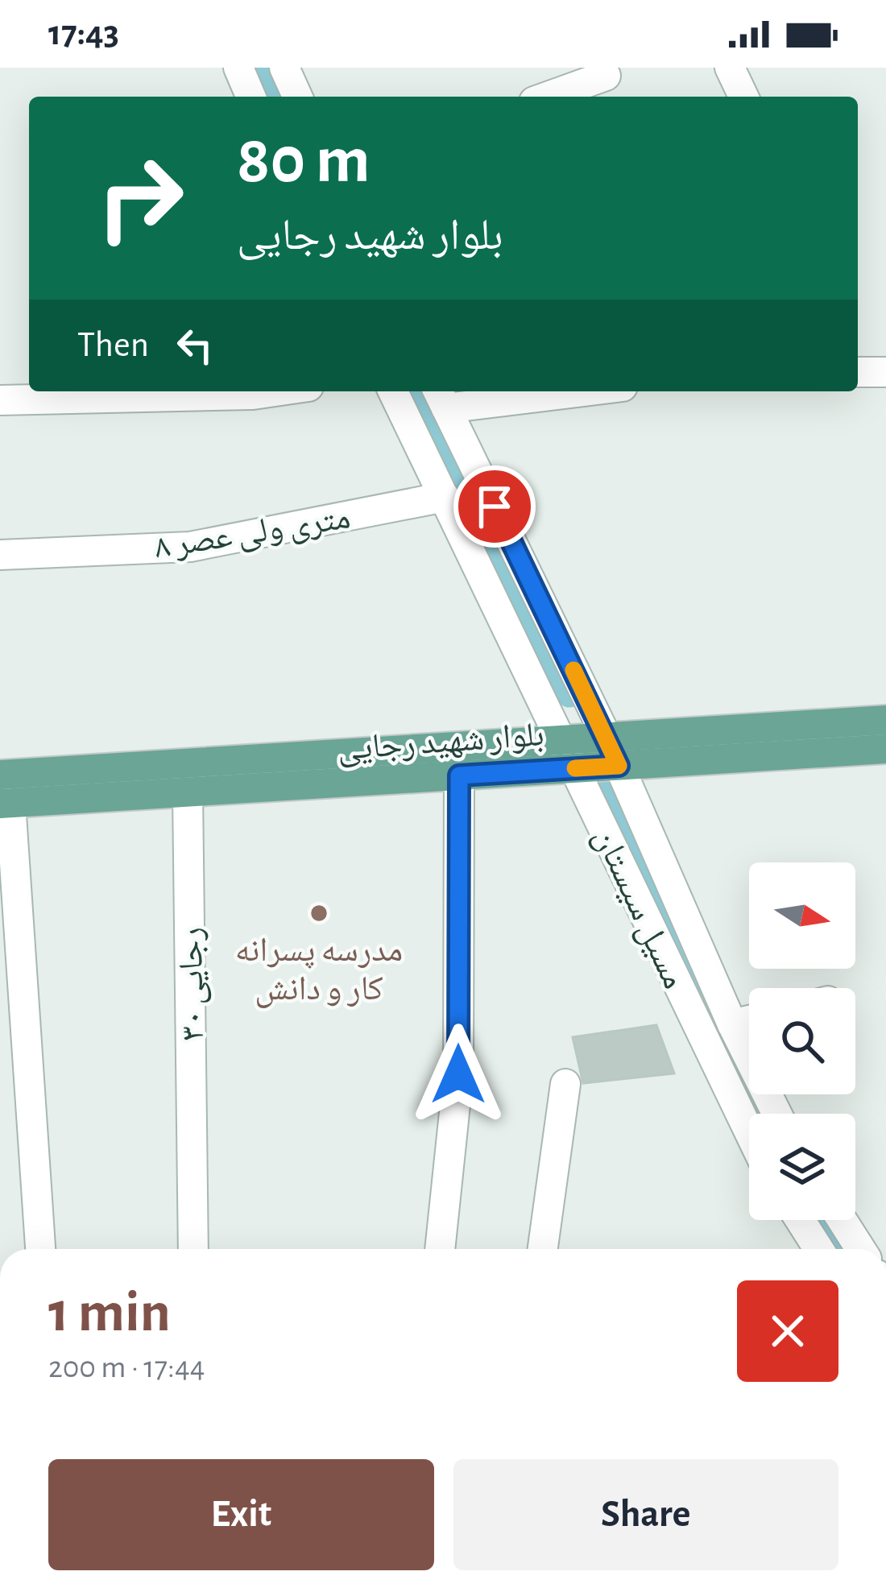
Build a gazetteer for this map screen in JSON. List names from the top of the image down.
{
  "streets": {
    "main road": ["بلوار شهید رجایی"],
    "street": ["۸ متری ولی عصر", "مسیل سیستان", "رجایی ۳۰"]
  },
  "crossings": [
    ["۸ متری ولی عصر", "مسیل سیستان"],
    ["بلوار شهید رجایی", "مسیل سیستان"],
    ["بلوار شهید رجایی", "رجایی ۳۰"]
  ],
  "places": ["مدرسه پسرانه کار و دانش"],
  "north": "right",
  "page": {
    "status": "17:43",
    "turn": ["80 m", "بلوار شهید رجایی"],
    "then": "Then",
    "heading": ["1 min", "200 m · 17:44"],
    "buttons": ["Exit", "Share"]
  }
}
